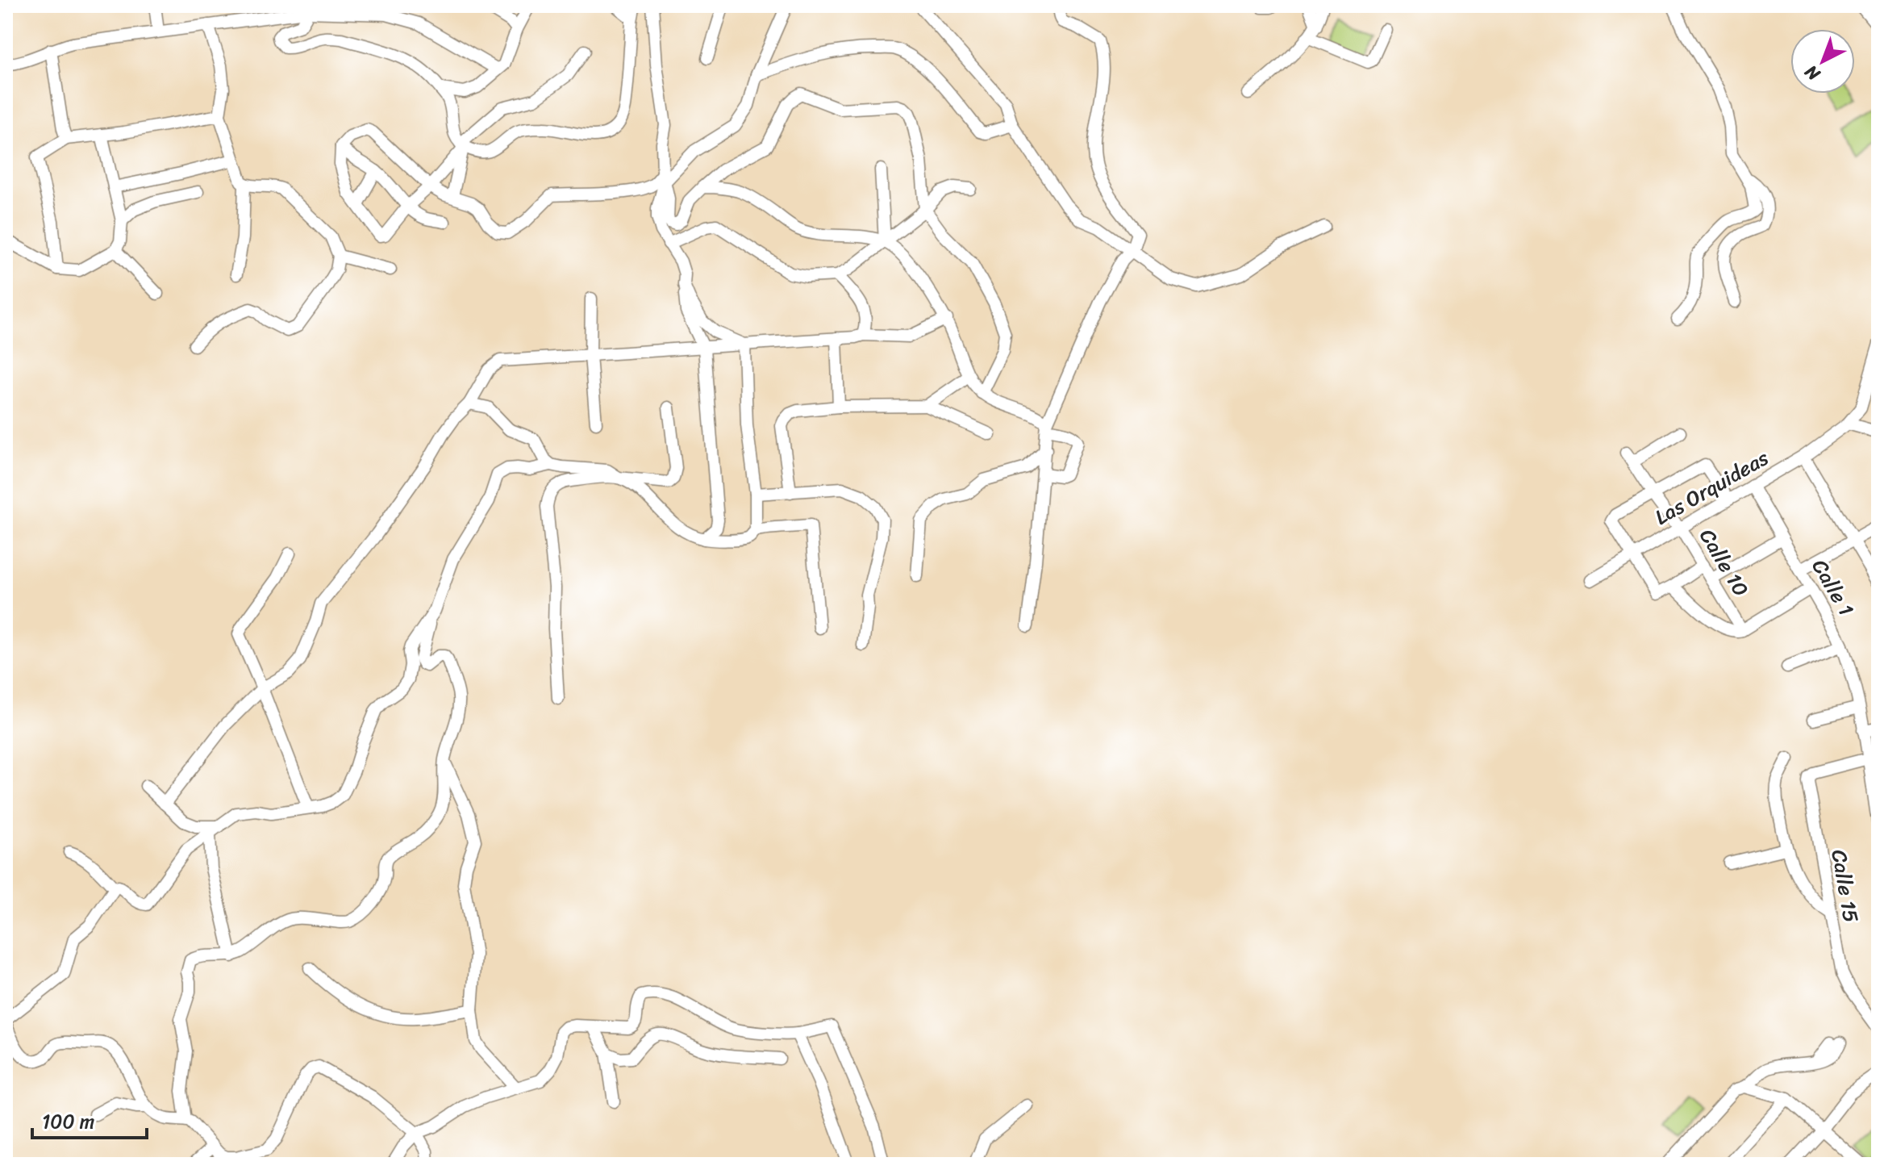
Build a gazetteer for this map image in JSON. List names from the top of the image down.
{
  "streets": {
    "street": [
      "Las Orquideas",
      "Calle 10",
      "Calle 1",
      "Calle 15"
    ]
  },
  "crossings": [
    ["Las Orquideas", "Calle 10"],
    ["Las Orquideas", "Calle 1"],
    ["Calle 1", "Calle 15"]
  ],
  "scale_bar": "100 m",
  "north": "bottom left"
}
